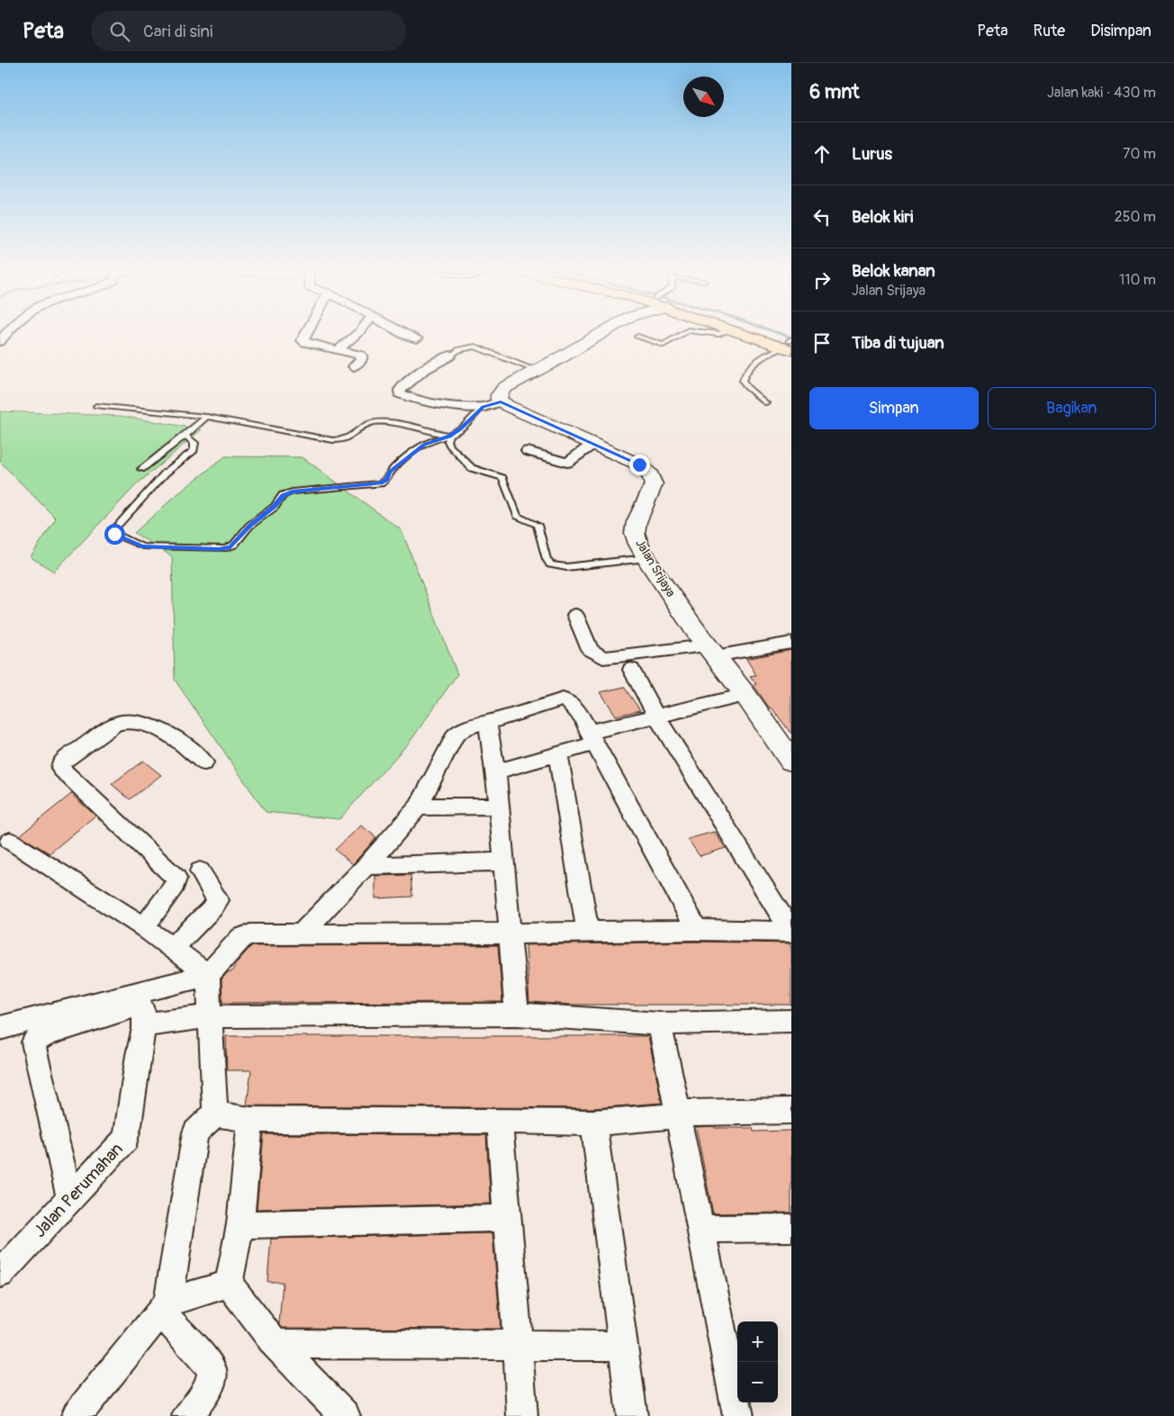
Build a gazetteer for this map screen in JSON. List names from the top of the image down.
{
  "streets": {
    "street": ["Jalan Srijaya", "Jalan Perumahan"]
  },
  "north": "bottom right",
  "page": {
    "header": "Peta",
    "search": "Cari di sini",
    "nav": ["Peta", "Rute", "Disimpan"],
    "heading": ["6 mnt", "Jalan kaki · 430 m"],
    "list": [
      ["Lurus", "70 m"],
      ["Belok kiri", "250 m"],
      ["Belok kanan", "Jalan Srijaya", "110 m"],
      "Tiba di tujuan"
    ],
    "buttons": ["Simpan", "Bagikan"],
    "map_buttons": ["+", "−"]
  }
}
